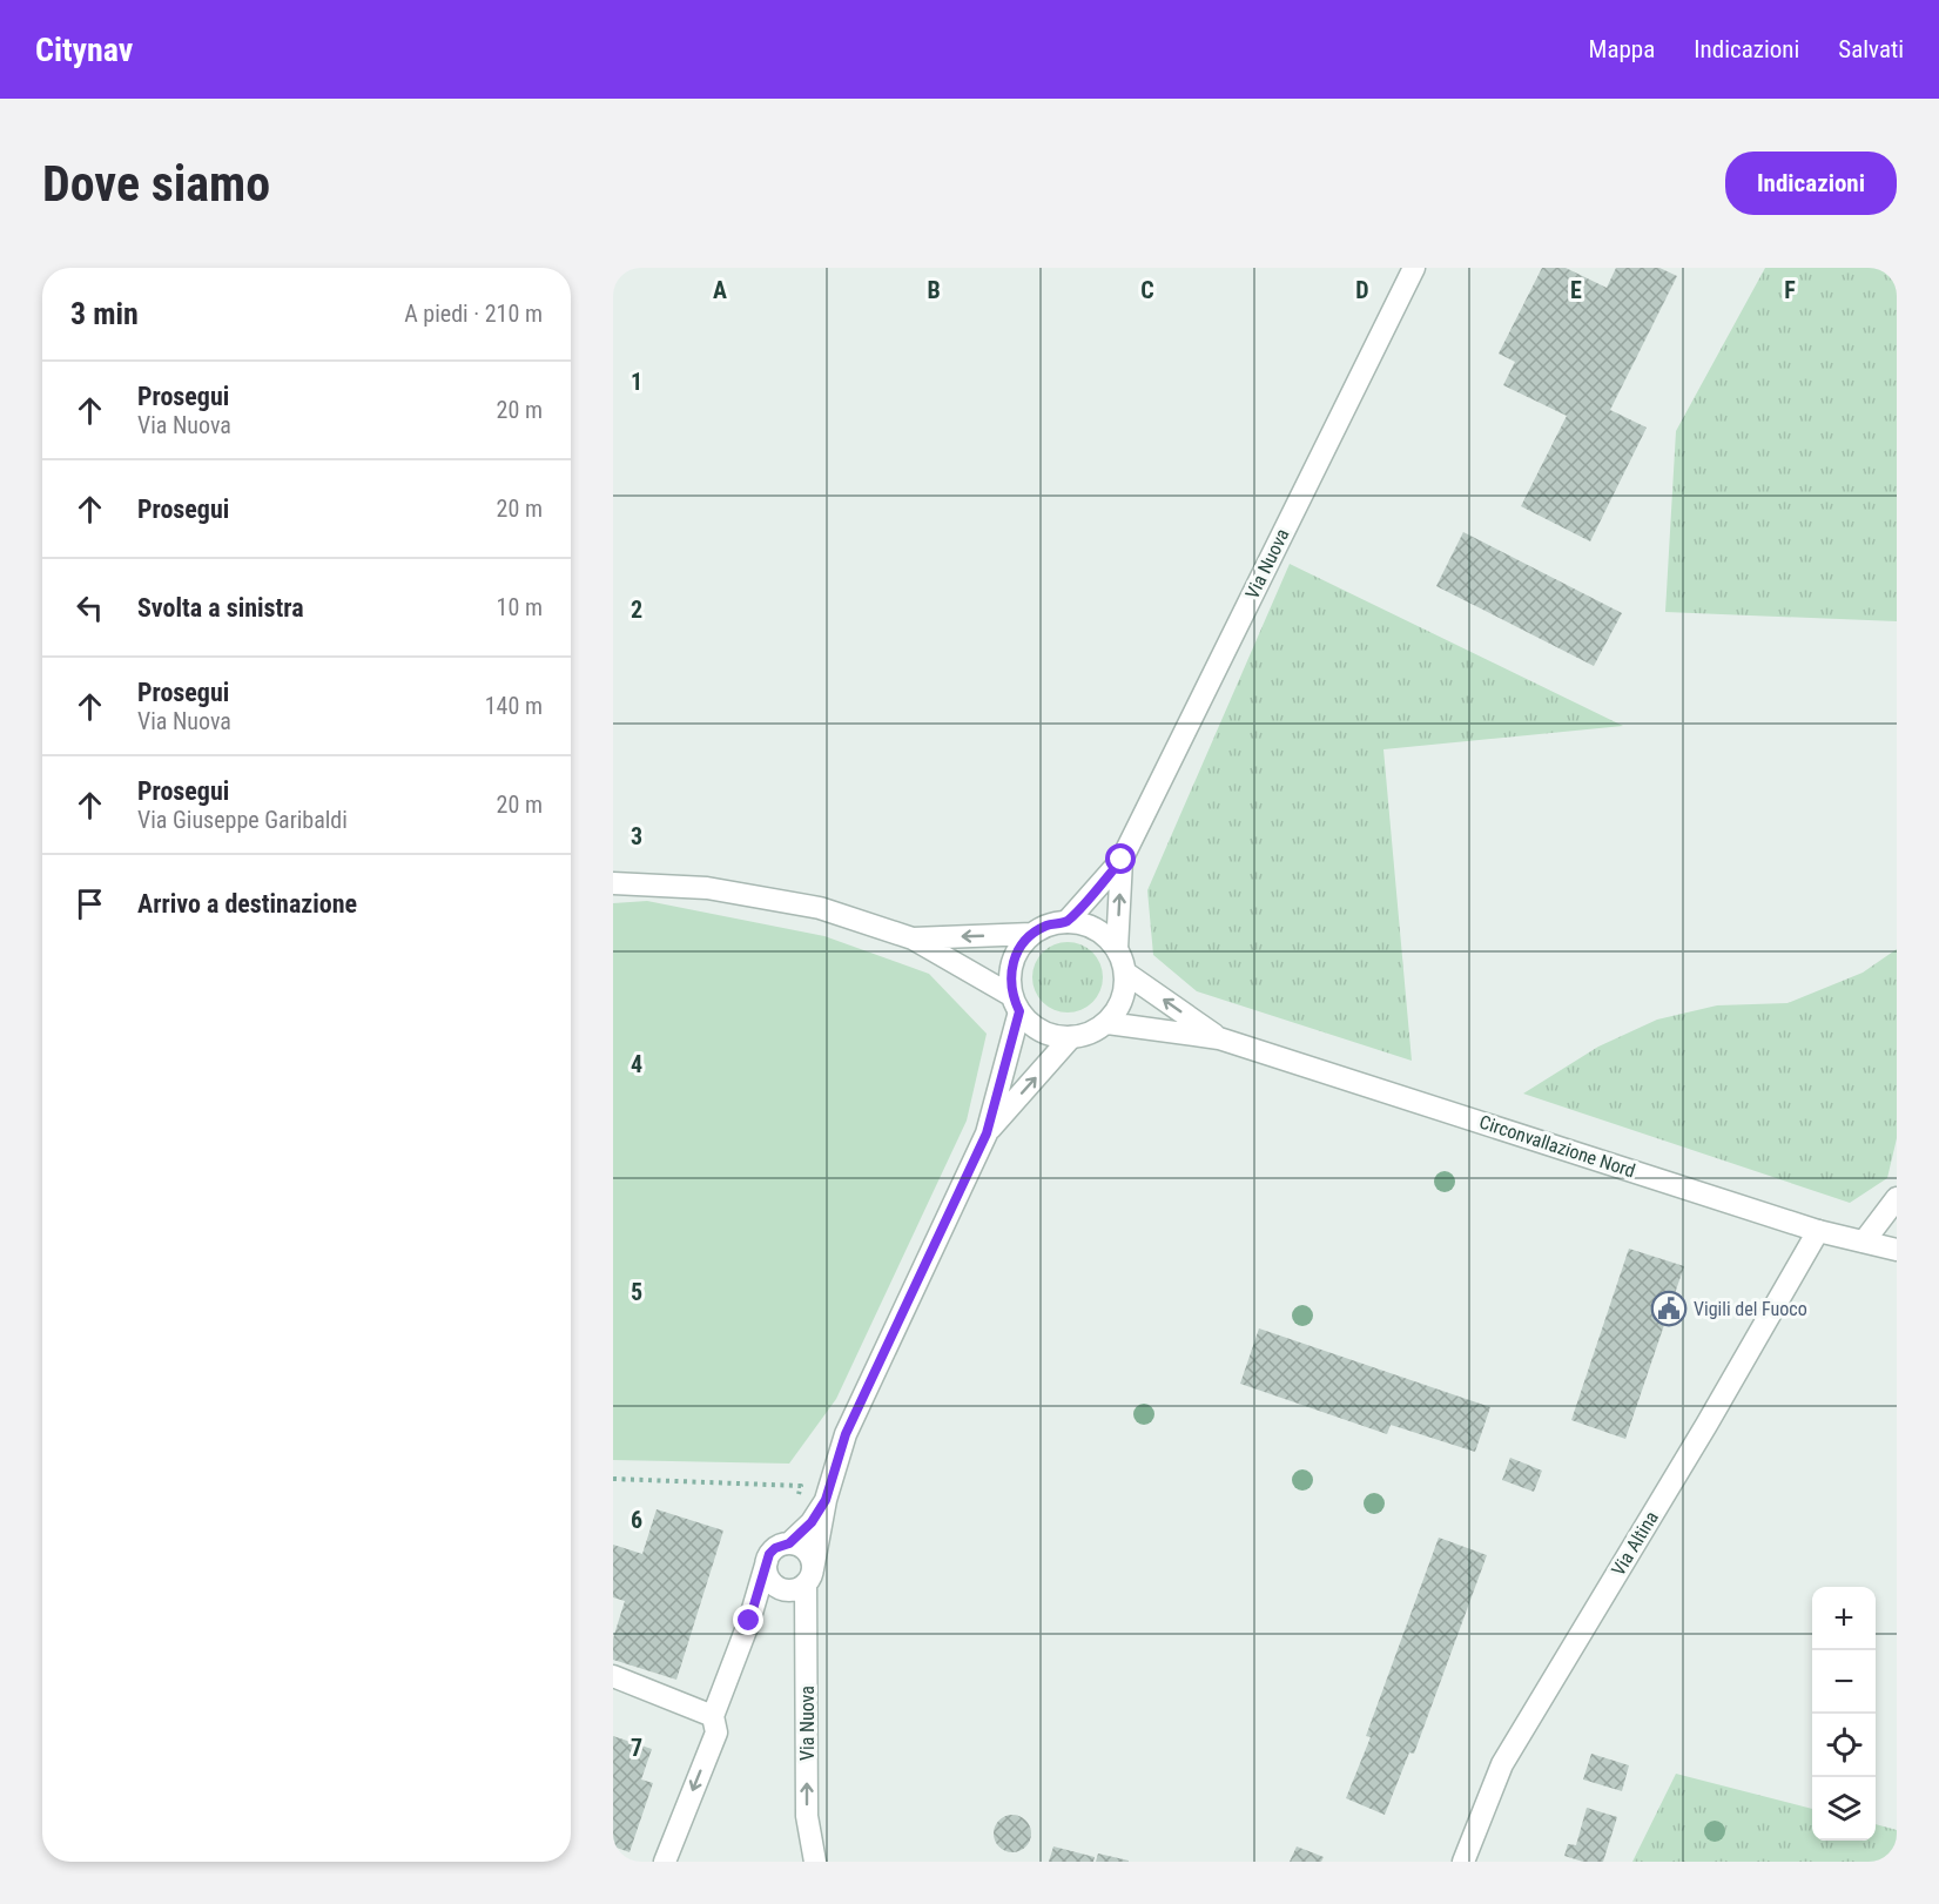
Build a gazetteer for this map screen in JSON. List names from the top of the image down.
{
  "streets": {
    "street": ["Via Nuova", "Circonvallazione Nord", "Via Altina"]
  },
  "crossings": [
    ["Via Nuova", "Circonvallazione Nord"],
    ["Circonvallazione Nord", "Via Altina"]
  ],
  "places": {
    "public building": ["Vigili del Fuoco"]
  },
  "page": {
    "header": "Citynav",
    "nav": ["Mappa", "Indicazioni", "Salvati"],
    "buttons": "Indicazioni",
    "title": "Dove siamo",
    "heading": ["3 min", "A piedi · 210 m"],
    "list": [
      ["Prosegui", "Via Nuova", "20 m"],
      ["Prosegui", "20 m"],
      ["Svolta a sinistra", "10 m"],
      ["Prosegui", "Via Nuova", "140 m"],
      ["Prosegui", "Via Giuseppe Garibaldi", "20 m"],
      "Arrivo a destinazione"
    ],
    "map_buttons": ["+", "−"]
  },
  "grid": {
    "columns": [
      "A",
      "B",
      "C",
      "D",
      "E",
      "F"
    ],
    "rows": [
      "1",
      "2",
      "3",
      "4",
      "5",
      "6",
      "7"
    ]
  }
}
